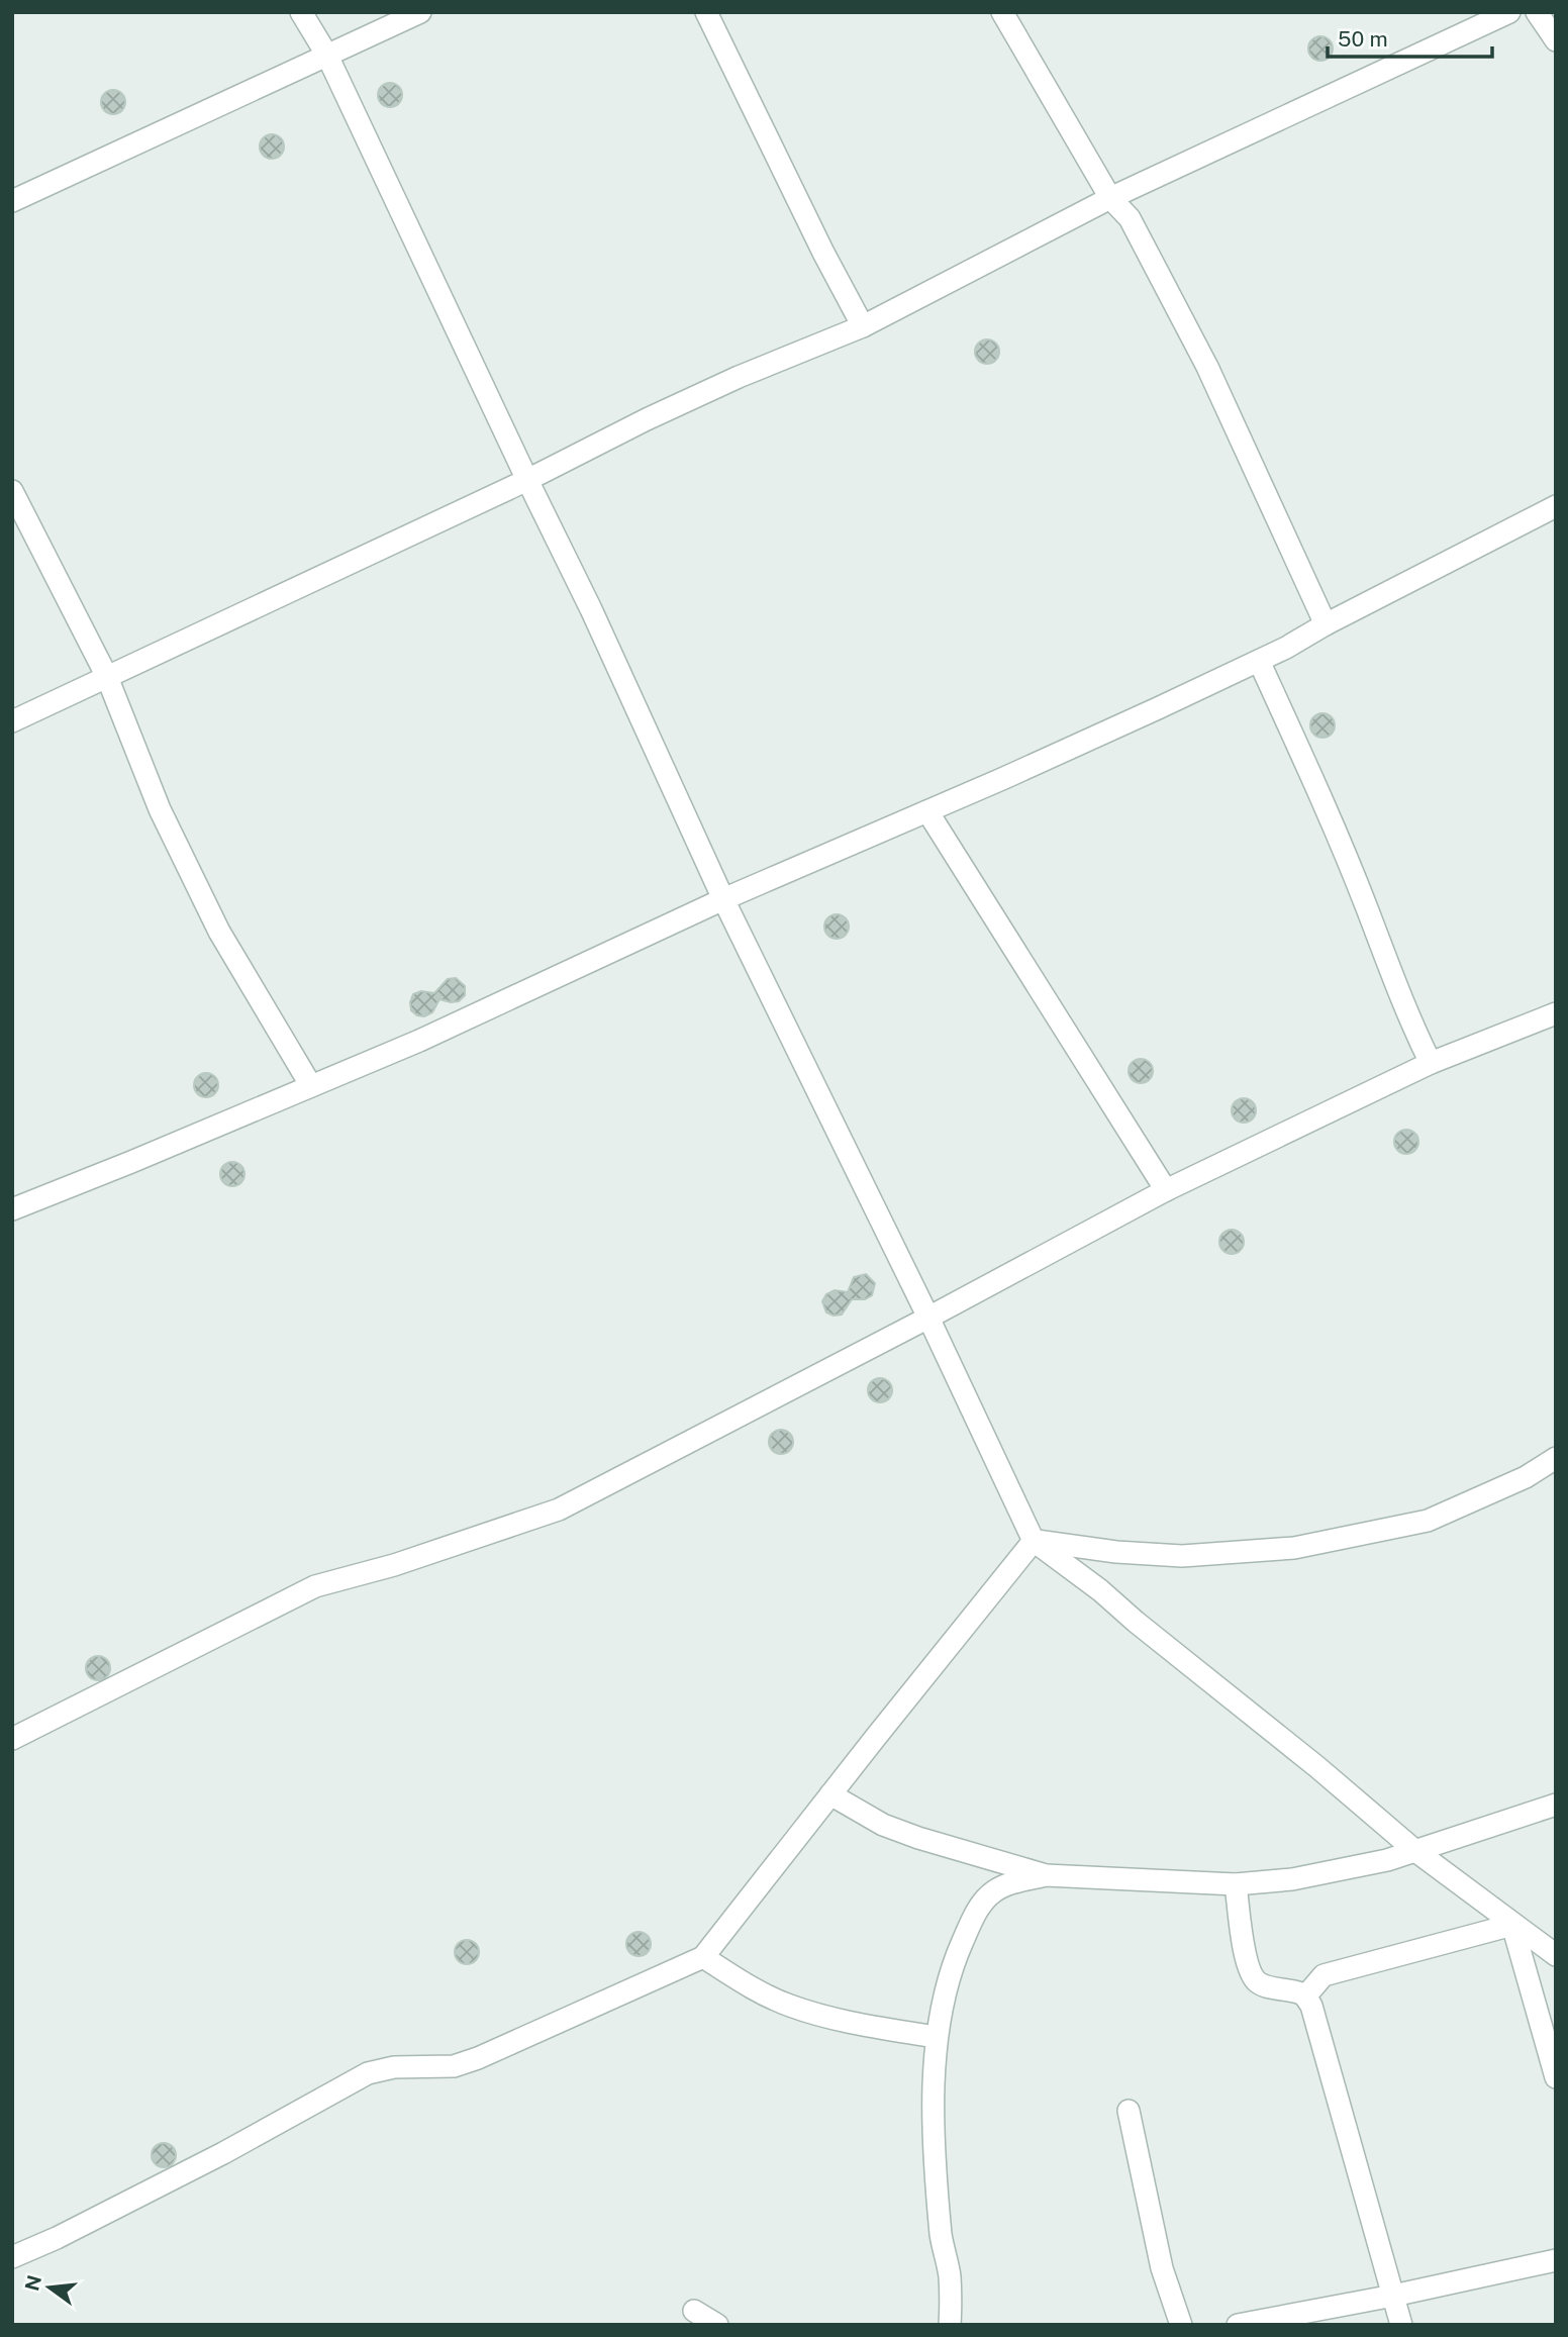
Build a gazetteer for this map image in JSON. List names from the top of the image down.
{
  "scale_bar": "50 m",
  "north": "left"
}
